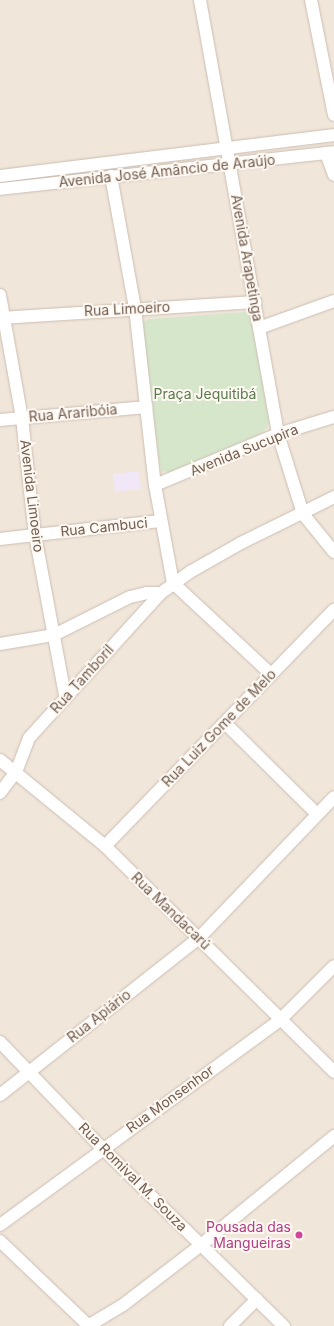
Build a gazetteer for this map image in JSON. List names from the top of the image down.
{
  "streets": {
    "street": [
      "Avenida José Amâncio de Araújo",
      "Avenida Arapetinga",
      "Rua Limoeiro",
      "Rua Araribóia",
      "Avenida Sucupira",
      "Avenida Limoeiro",
      "Rua Cambuci",
      "Rua Tamboril",
      "Rua Luiz Gome de Melo",
      "Rua Mandacarú",
      "Rua Apiário",
      "Rua Monsenhor",
      "Rua Romival M. Souza"
    ]
  },
  "crossings": [
    ["Avenida José Amâncio de Araújo", "Avenida Arapetinga"],
    ["Avenida Arapetinga", "Rua Limoeiro"],
    ["Avenida Arapetinga", "Avenida Sucupira"],
    ["Avenida Arapetinga", "Rua Tamboril"],
    ["Rua Limoeiro", "Avenida Limoeiro"],
    ["Rua Araribóia", "Avenida Limoeiro"],
    ["Avenida Limoeiro", "Rua Cambuci"],
    ["Avenida Limoeiro", "Rua Tamboril"],
    ["Rua Tamboril", "Rua Mandacarú"],
    ["Rua Luiz Gome de Melo", "Rua Mandacarú"],
    ["Rua Mandacarú", "Rua Apiário"],
    ["Rua Mandacarú", "Rua Monsenhor"],
    ["Rua Apiário", "Rua Romival M. Souza"],
    ["Rua Monsenhor", "Rua Romival M. Souza"]
  ],
  "parks": ["Praça Jequitibá"],
  "places": ["Pousada das Mangueiras"]
}
